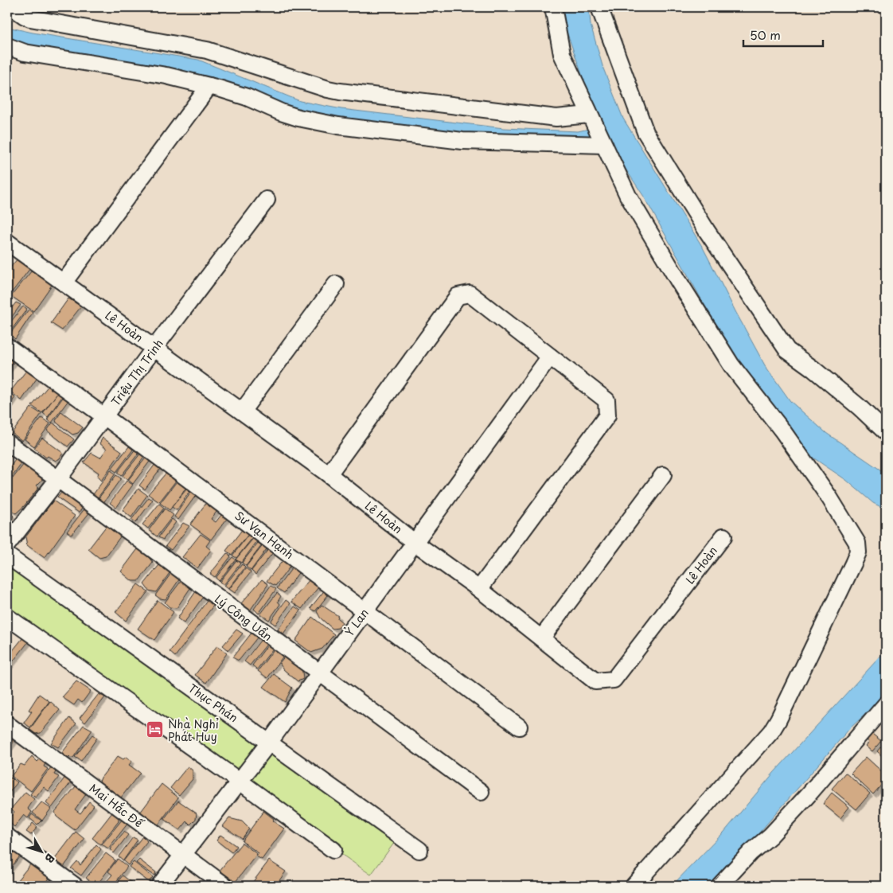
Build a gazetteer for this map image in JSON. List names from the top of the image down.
{
  "streets": {
    "street": [
      "Lê Hoàn",
      "Triệu Thị Trinh",
      "Sư Vạn Hạnh",
      "Lý Công Uẩn",
      "Ỷ Lan",
      "Thục Phán",
      "Mai Hắc Đế"
    ]
  },
  "crossings": [
    ["Lê Hoàn", "Triệu Thị Trinh"],
    ["Lê Hoàn", "Ỷ Lan"],
    ["Triệu Thị Trinh", "Sư Vạn Hạnh"],
    ["Triệu Thị Trinh", "Lý Công Uẩn"],
    ["Sư Vạn Hạnh", "Ỷ Lan"],
    ["Lý Công Uẩn", "Ỷ Lan"],
    ["Ỷ Lan", "Thục Phán"],
    ["Ỷ Lan", "Mai Hắc Đế"]
  ],
  "places": {
    "hotel": ["Nhà Nghỉ Phát Huy"]
  },
  "scale_bar": "50 m",
  "north": "bottom right"
}
